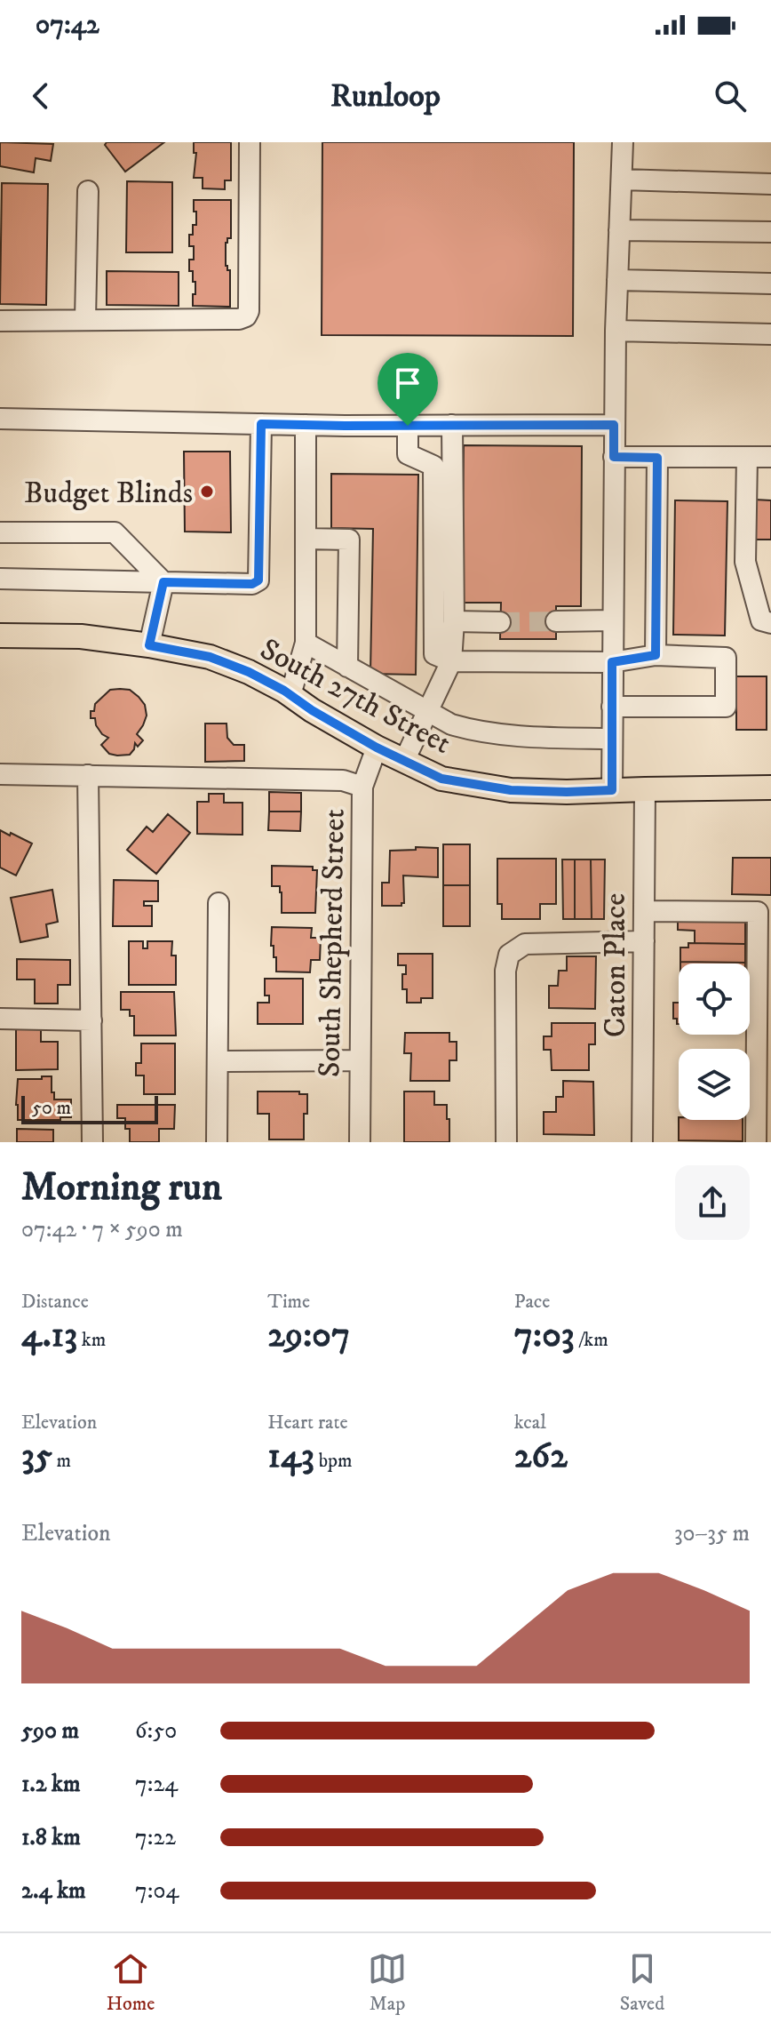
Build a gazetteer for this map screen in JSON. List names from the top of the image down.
{
  "streets": {
    "main road": ["South 27th Street"],
    "street": ["South Shepherd Street", "Caton Place"]
  },
  "crossings": [
    ["South 27th Street", "South Shepherd Street"],
    ["South 27th Street", "Caton Place"]
  ],
  "places": ["Budget Blinds"],
  "scale_bar": "50 m",
  "page": {
    "status": "07:42",
    "header": "Runloop",
    "scale": "50 m",
    "heading": ["Morning run", "07:42 · 7 × 590 m"],
    "stats": [
      ["Distance", "4.13 km"],
      ["Time", "29:07"],
      ["Pace", "7:03 /km"],
      ["Elevation", "35 m"],
      ["Heart rate", "143 bpm"],
      ["kcal", "262"]
    ],
    "chart": ["Elevation", "30–35 m"],
    "list": [
      {
        "name": "590 m",
        "note": "6:50"
      },
      {
        "name": "1.2 km",
        "note": "7:24"
      },
      {
        "name": "1.8 km",
        "note": "7:22"
      },
      {
        "name": "2.4 km",
        "note": "7:04"
      }
    ],
    "tabs": ["Home", "Map", "Saved"]
  }
}
